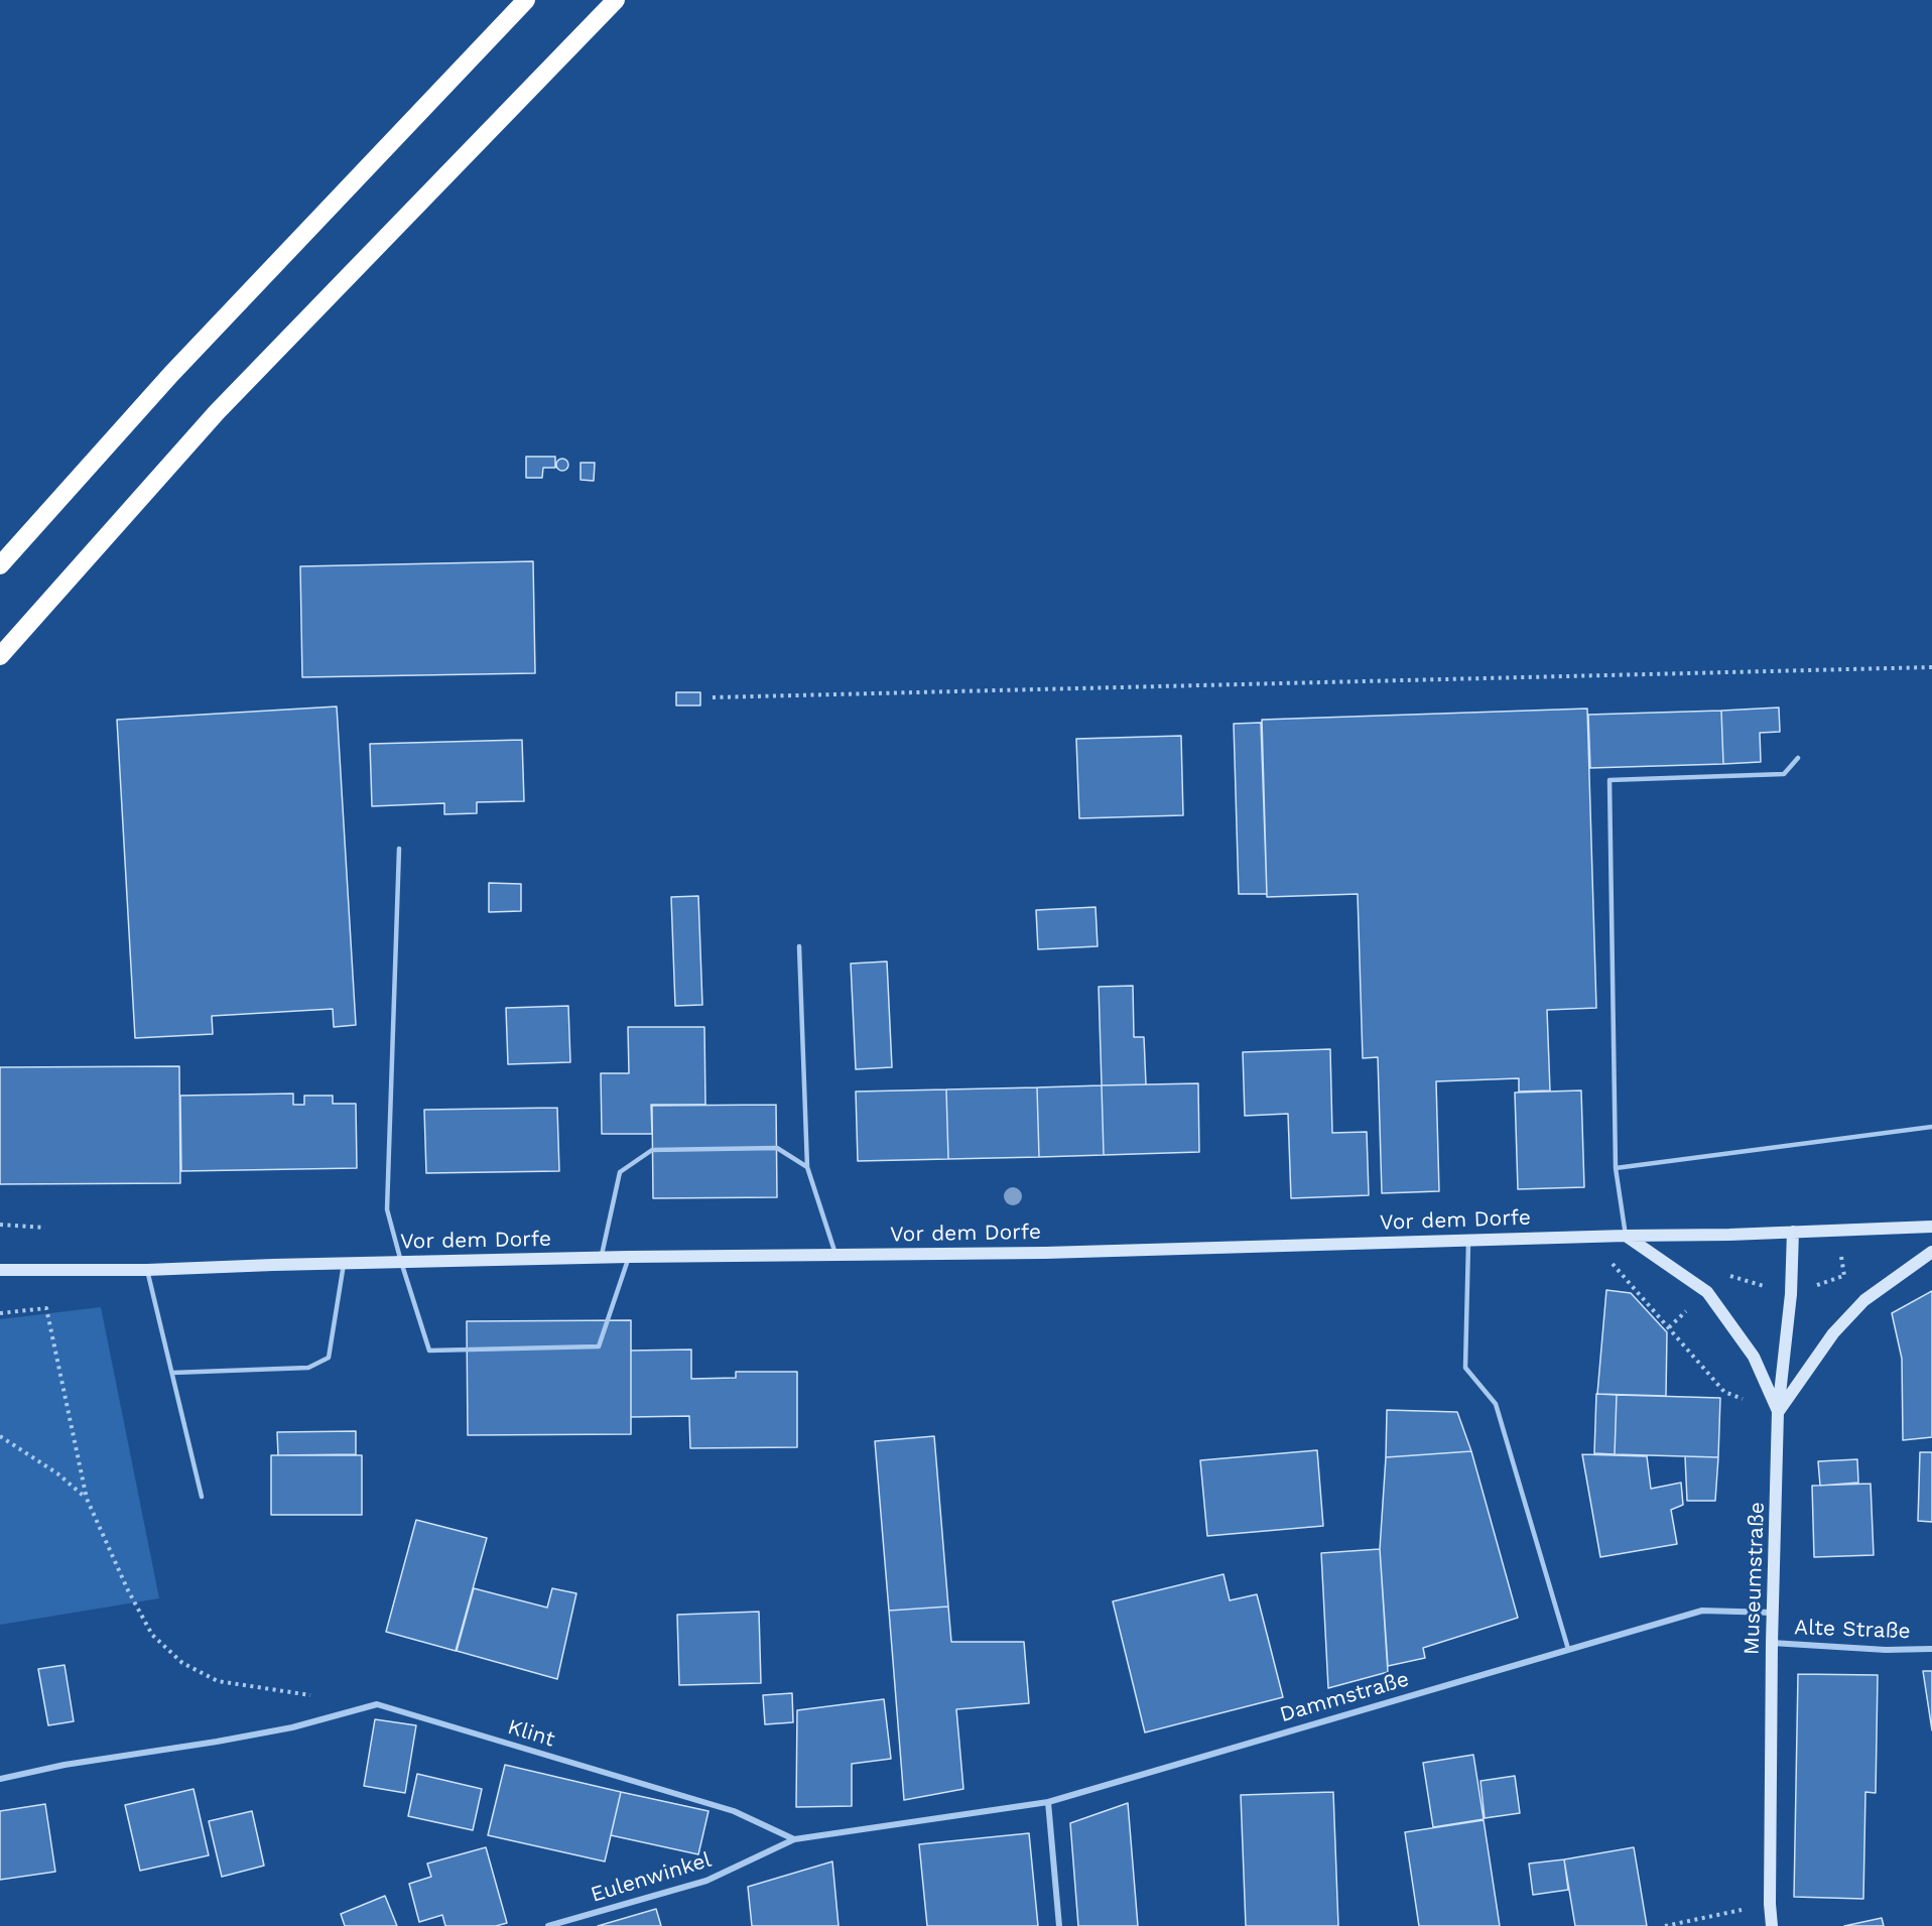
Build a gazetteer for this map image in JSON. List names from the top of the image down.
{
  "streets": {
    "main road": ["Vor dem Dorfe", "Museumstraße"],
    "street": [
      "Alte Straße",
      "Dammstraße",
      "Klint",
      "Eulenwinkel"
    ]
  },
  "crossings": [
    ["Vor dem Dorfe", "Museumstraße"],
    ["Museumstraße", "Alte Straße"],
    ["Museumstraße", "Dammstraße"],
    ["Klint", "Eulenwinkel"]
  ]
}
